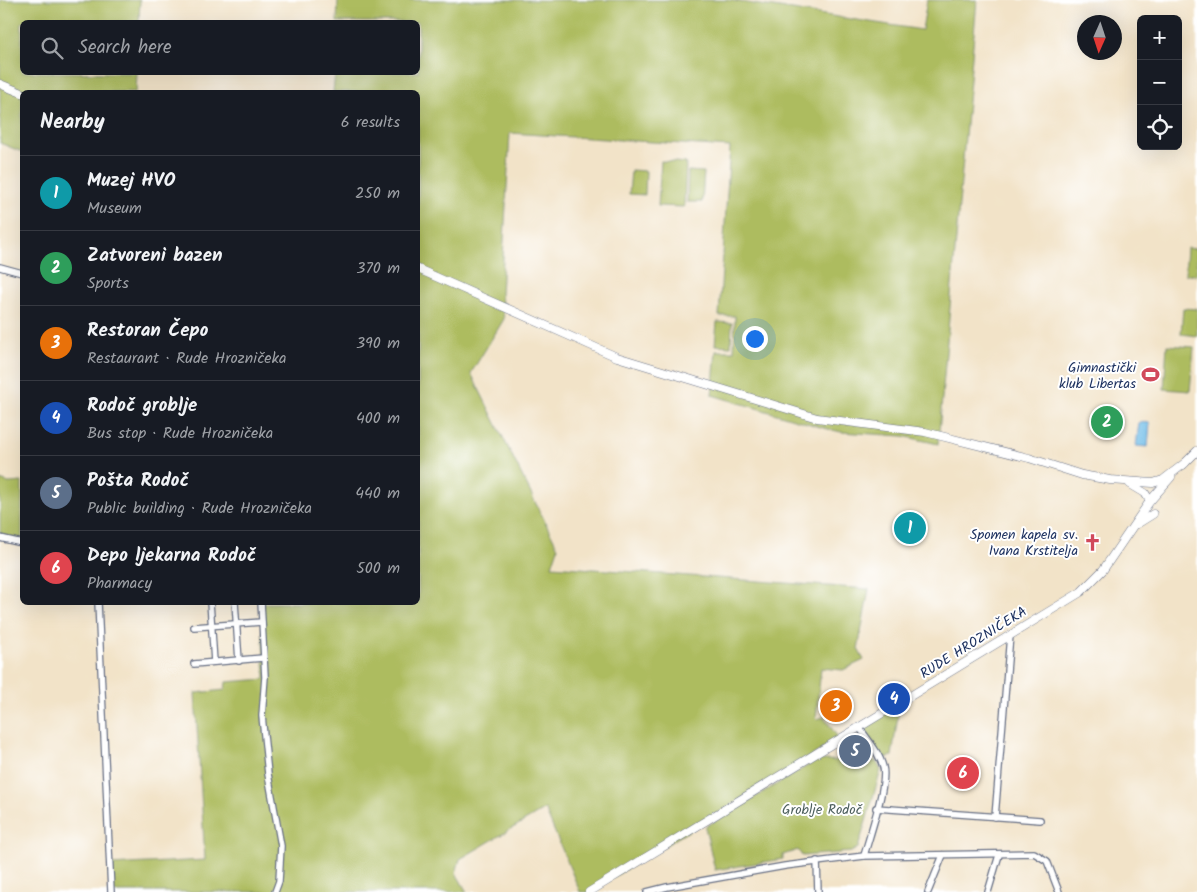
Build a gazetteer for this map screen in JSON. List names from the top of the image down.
{
  "streets": {
    "street": ["RUDE HROZNIČEKA"]
  },
  "parks": ["Groblje Rodoč"],
  "places": {
    "sports": ["Gimnastički klub Libertas"],
    "church": ["Spomen kapela sv. Ivana Krstitelja"]
  },
  "north": "bottom",
  "page": {
    "map_buttons": ["+", "−"],
    "search": "Search here",
    "heading": ["Nearby", "6 results"],
    "list": [
      {
        "mark": "1",
        "name": "Muzej HVO",
        "note": "Museum",
        "value": "250 m"
      },
      {
        "mark": "2",
        "name": "Zatvoreni bazen",
        "note": "Sports",
        "value": "370 m"
      },
      {
        "mark": "3",
        "name": "Restoran Čepo",
        "note": "Restaurant · Rude Hrozničeka",
        "value": "390 m"
      },
      {
        "mark": "4",
        "name": "Rodoč groblje",
        "note": "Bus stop · Rude Hrozničeka",
        "value": "400 m"
      },
      {
        "mark": "5",
        "name": "Pošta Rodoč",
        "note": "Public building · Rude Hrozničeka",
        "value": "440 m"
      },
      {
        "mark": "6",
        "name": "Depo ljekarna Rodoč",
        "note": "Pharmacy",
        "value": "500 m"
      }
    ],
    "pins": [
      "2",
      "1",
      "4",
      "3",
      "5",
      "6"
    ]
  }
}
